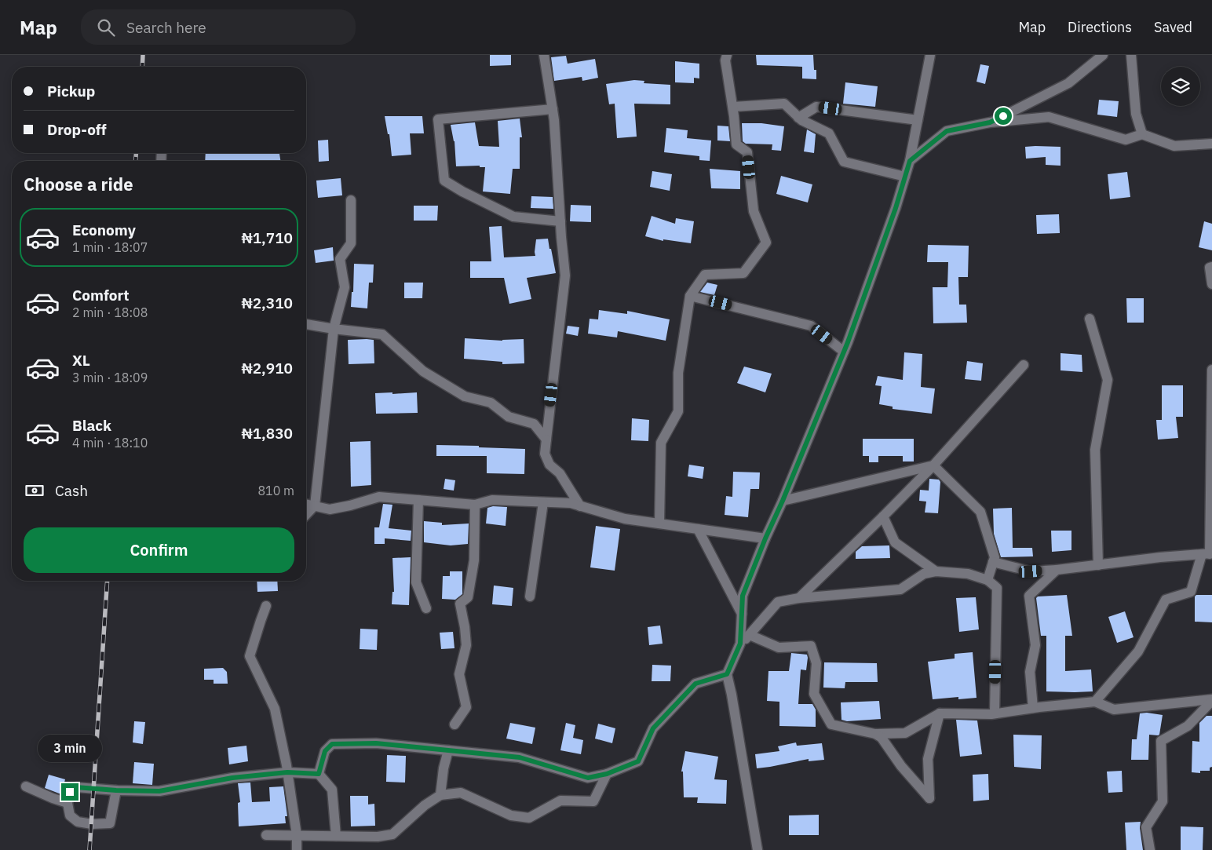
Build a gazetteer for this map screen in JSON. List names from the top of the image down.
{
  "page": {
    "header": "Map",
    "search": "Search here",
    "nav": ["Map", "Directions", "Saved"],
    "banner": ["Pickup", "Drop-off"],
    "heading": "Choose a ride",
    "list": [
      {
        "name": "Economy",
        "note": "1 min · 18:07",
        "value": "₦1,710"
      },
      {
        "name": "Comfort",
        "note": "2 min · 18:08",
        "value": "₦2,310"
      },
      {
        "name": "XL",
        "note": "3 min · 18:09",
        "value": "₦2,910"
      },
      {
        "name": "Black",
        "note": "4 min · 18:10",
        "value": "₦1,830"
      }
    ],
    "pay": ["Cash", "810 m"],
    "buttons": "Confirm",
    "bubble": "3 min"
  }
}
